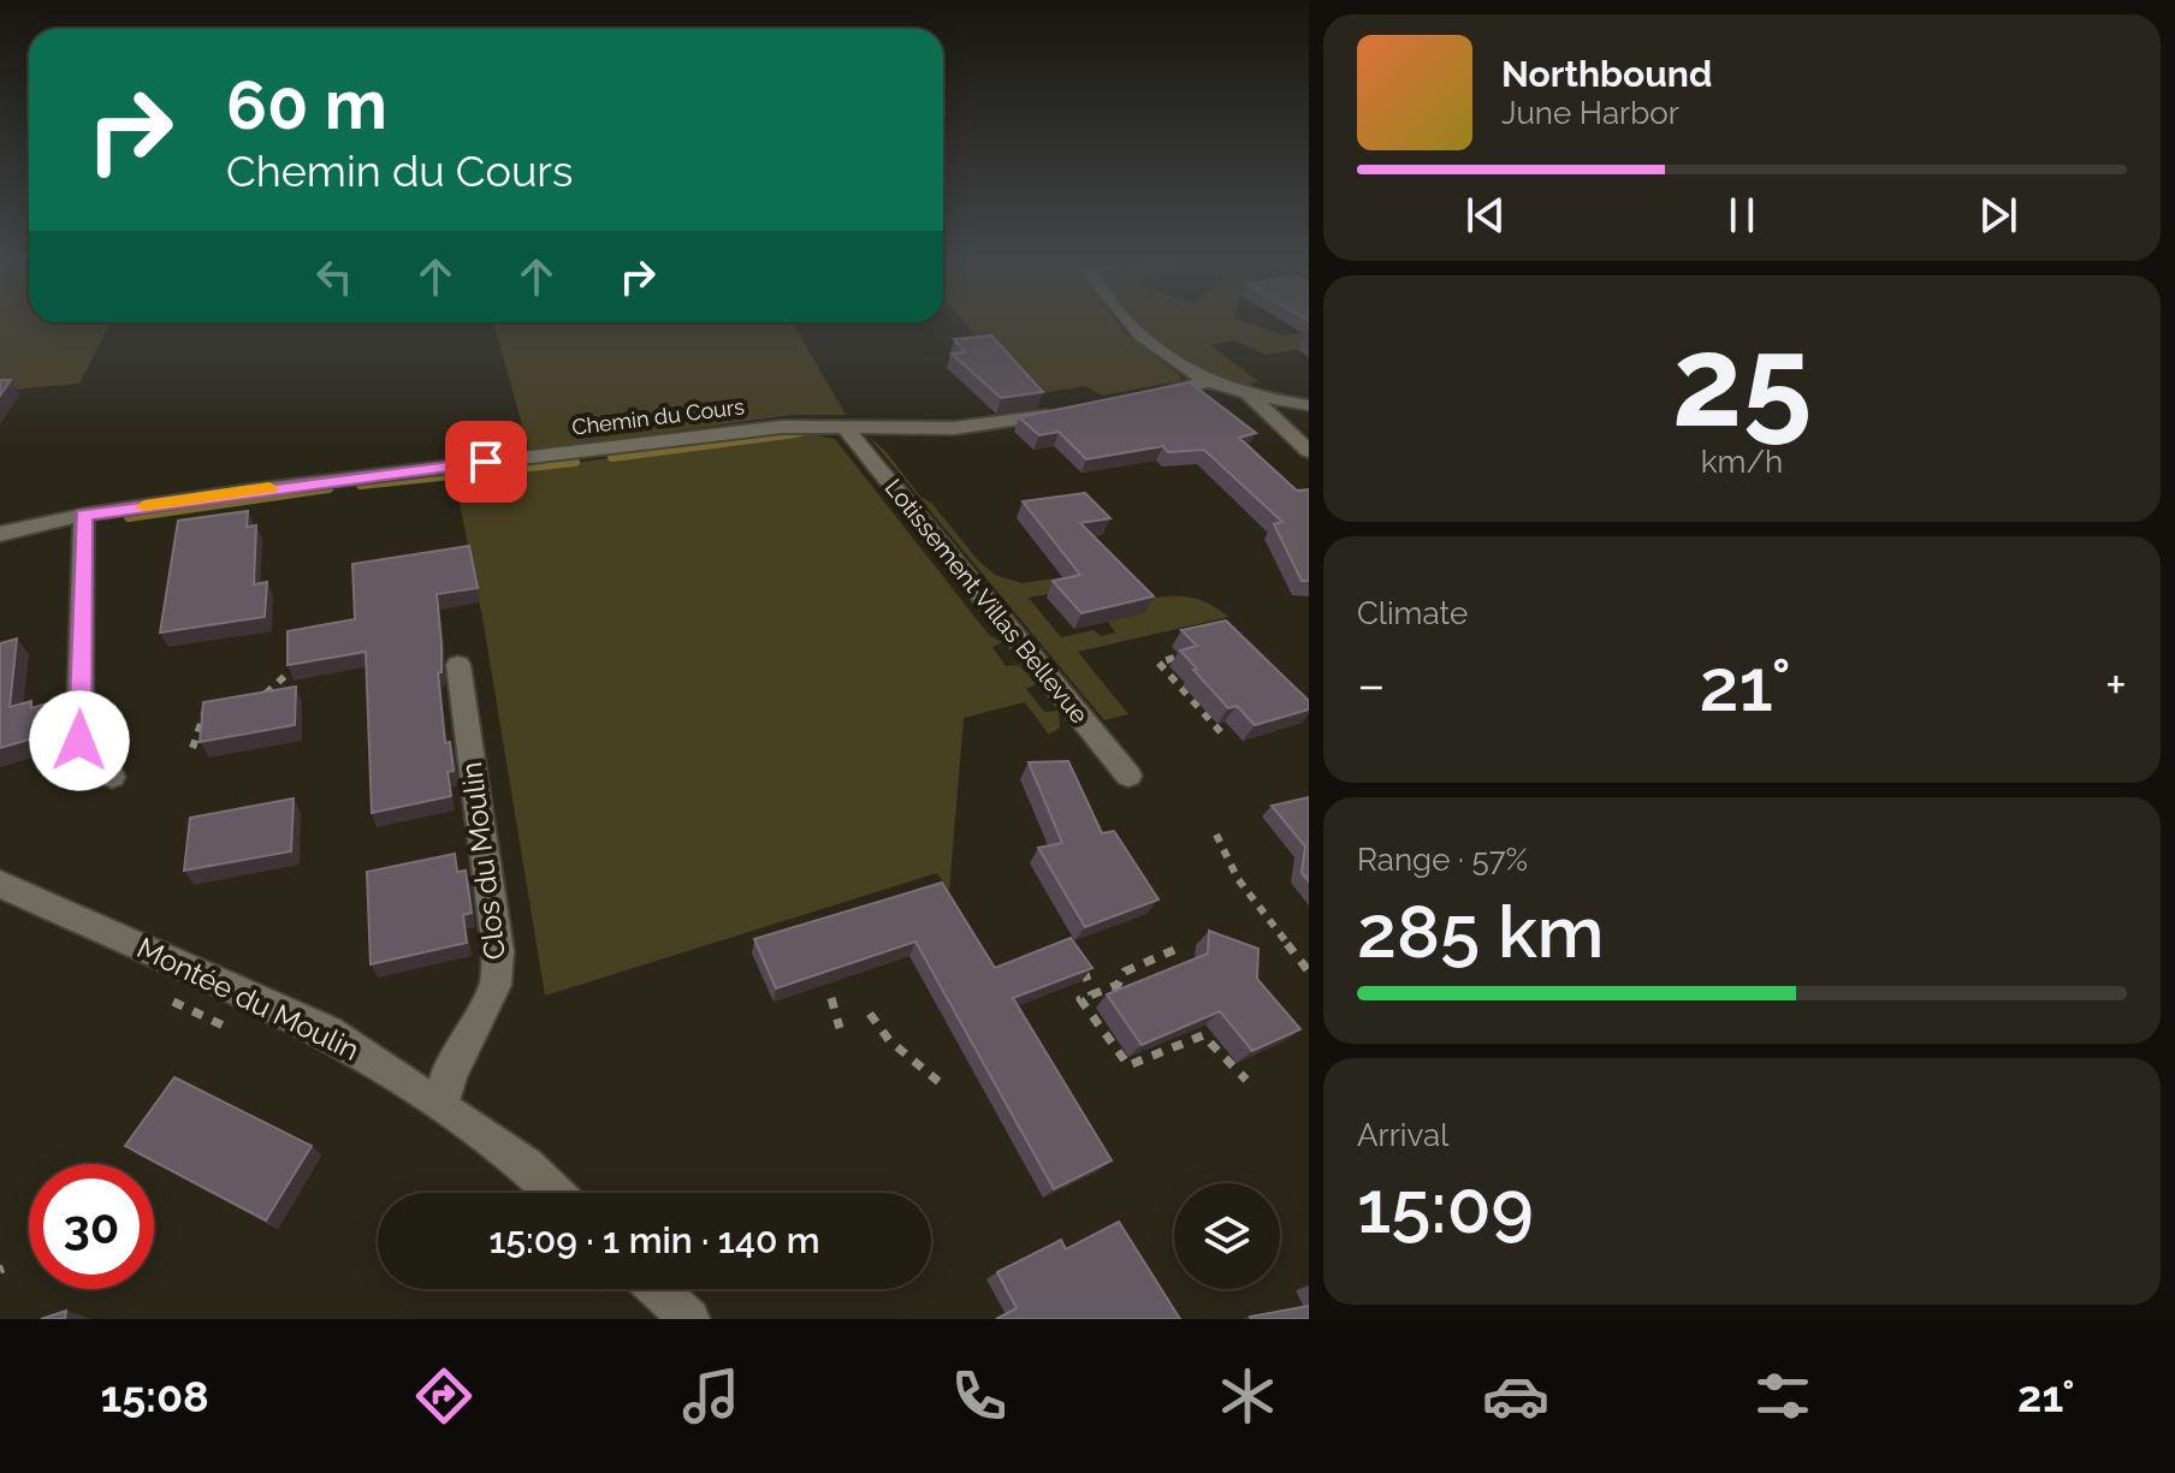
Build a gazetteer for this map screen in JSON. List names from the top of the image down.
{
  "streets": {
    "street": [
      "Chemin du Cours",
      "Lotissement Villas Bellevue",
      "Clos du Moulin",
      "Montée du Moulin"
    ]
  },
  "crossings": [
    ["Chemin du Cours", "Lotissement Villas Bellevue"],
    ["Clos du Moulin", "Montée du Moulin"]
  ],
  "page": {
    "turn": ["60 m", "Chemin du Cours"],
    "song": ["Northbound", "June Harbor"],
    "tile": [
      ["25", "km/h"],
      "Climate",
      ["Range · 57%", "285 km"],
      ["Arrival", "15:09"]
    ],
    "heat": ["−", "21°", "+"],
    "limit": "30",
    "trip": "15:09 · 1 min · 140 m",
    "tabs": ["15:08", "21°"]
  }
}
